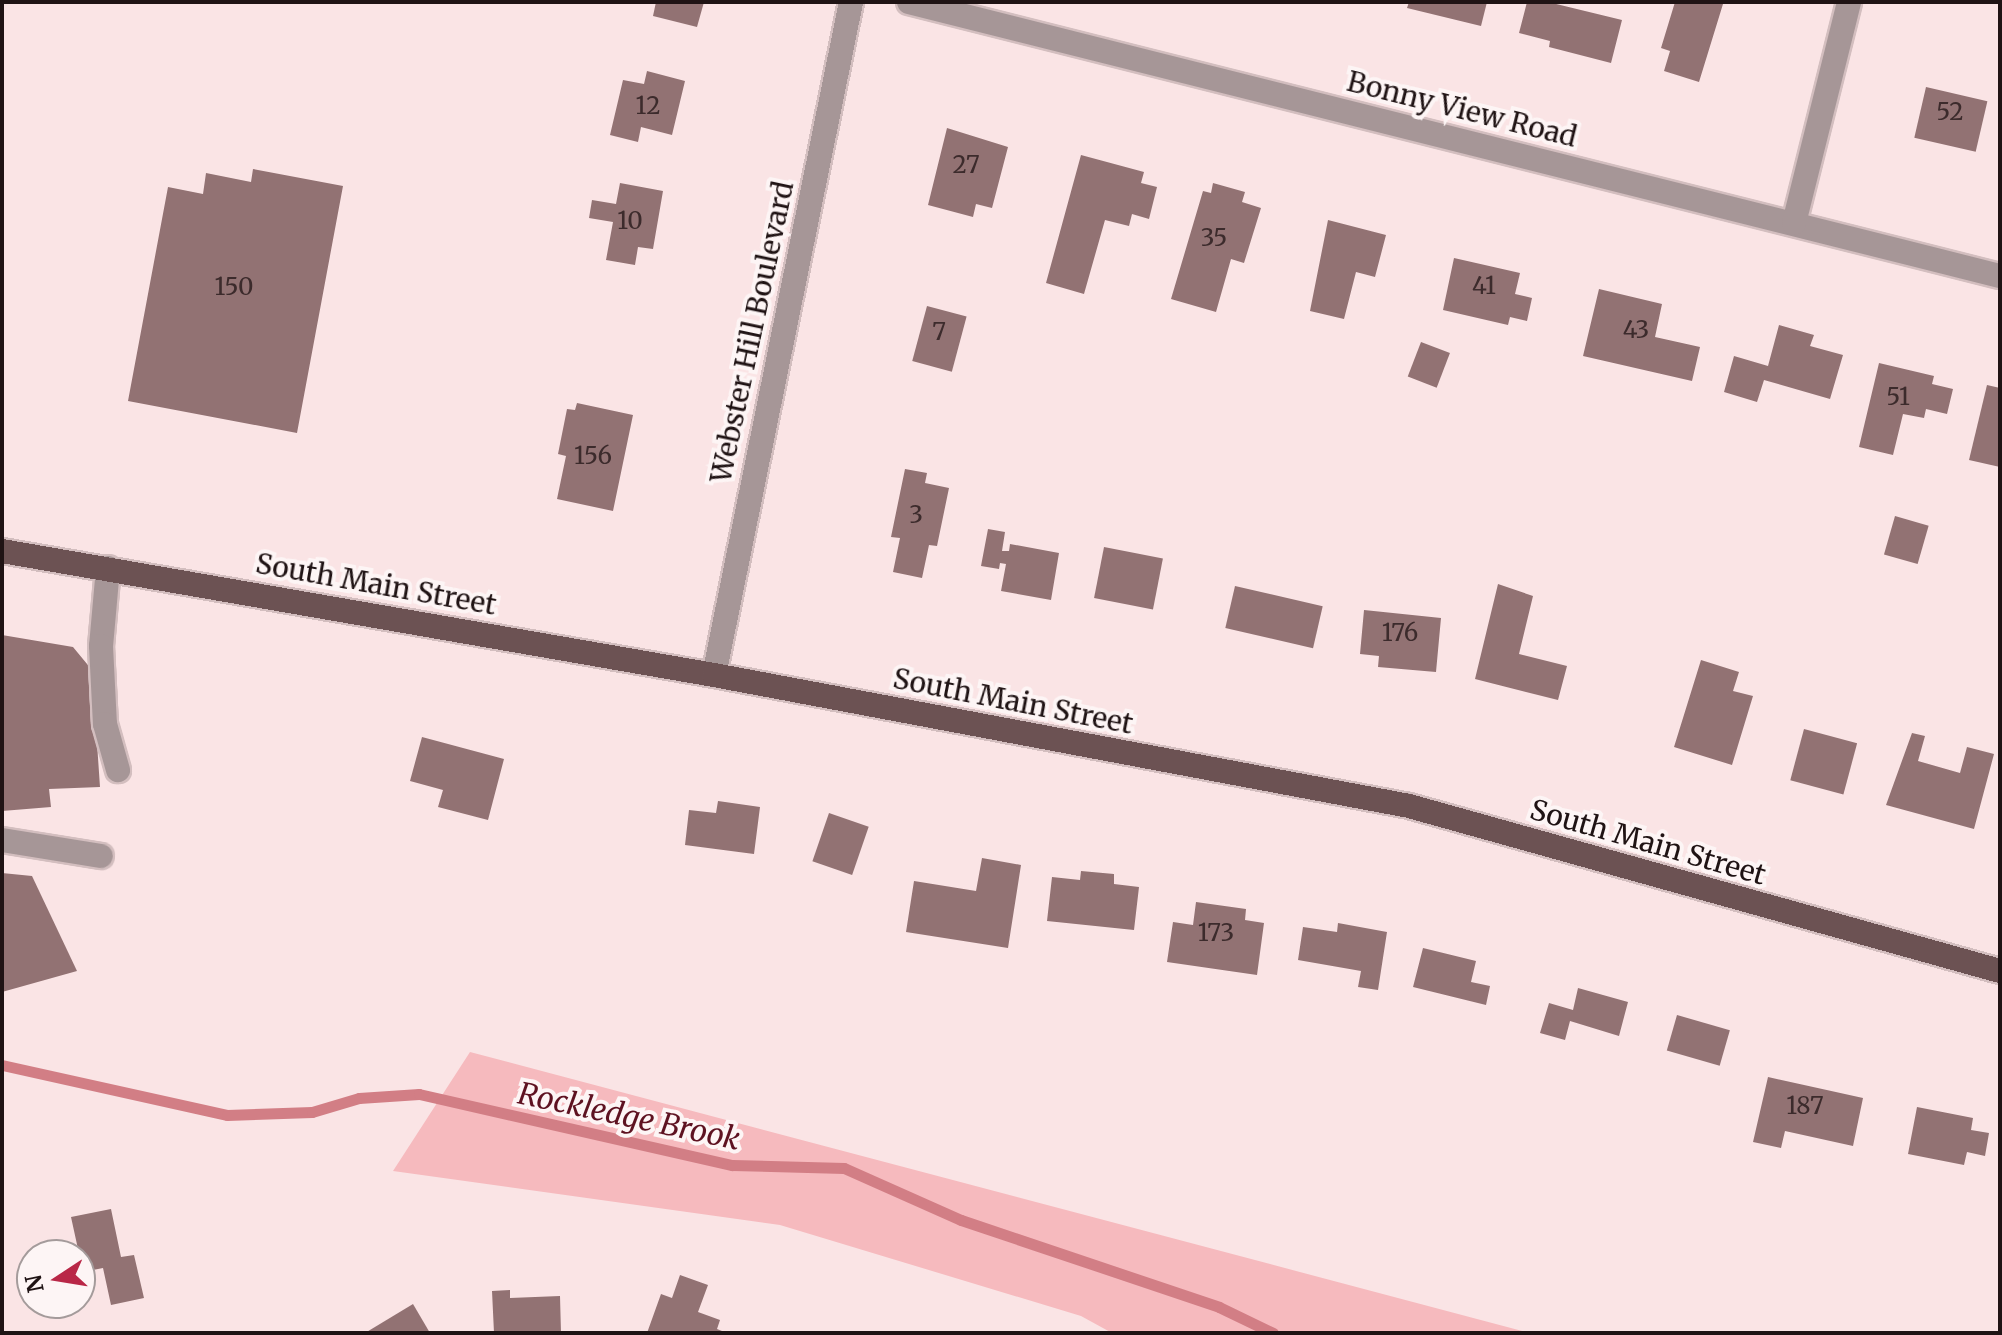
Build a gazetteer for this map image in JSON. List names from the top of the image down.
{
  "streets": {
    "main road": ["South Main Street"],
    "street": ["Bonny View Road", "Webster Hill Boulevard"]
  },
  "crossings": [
    ["Webster Hill Boulevard", "South Main Street"]
  ],
  "water": ["Rockledge Brook"],
  "house_numbers": [
    "12",
    "52",
    "27",
    "10",
    "35",
    "41",
    "150",
    "43",
    "7",
    "51",
    "156",
    "3",
    "176",
    "173",
    "187"
  ],
  "north": "left"
}
